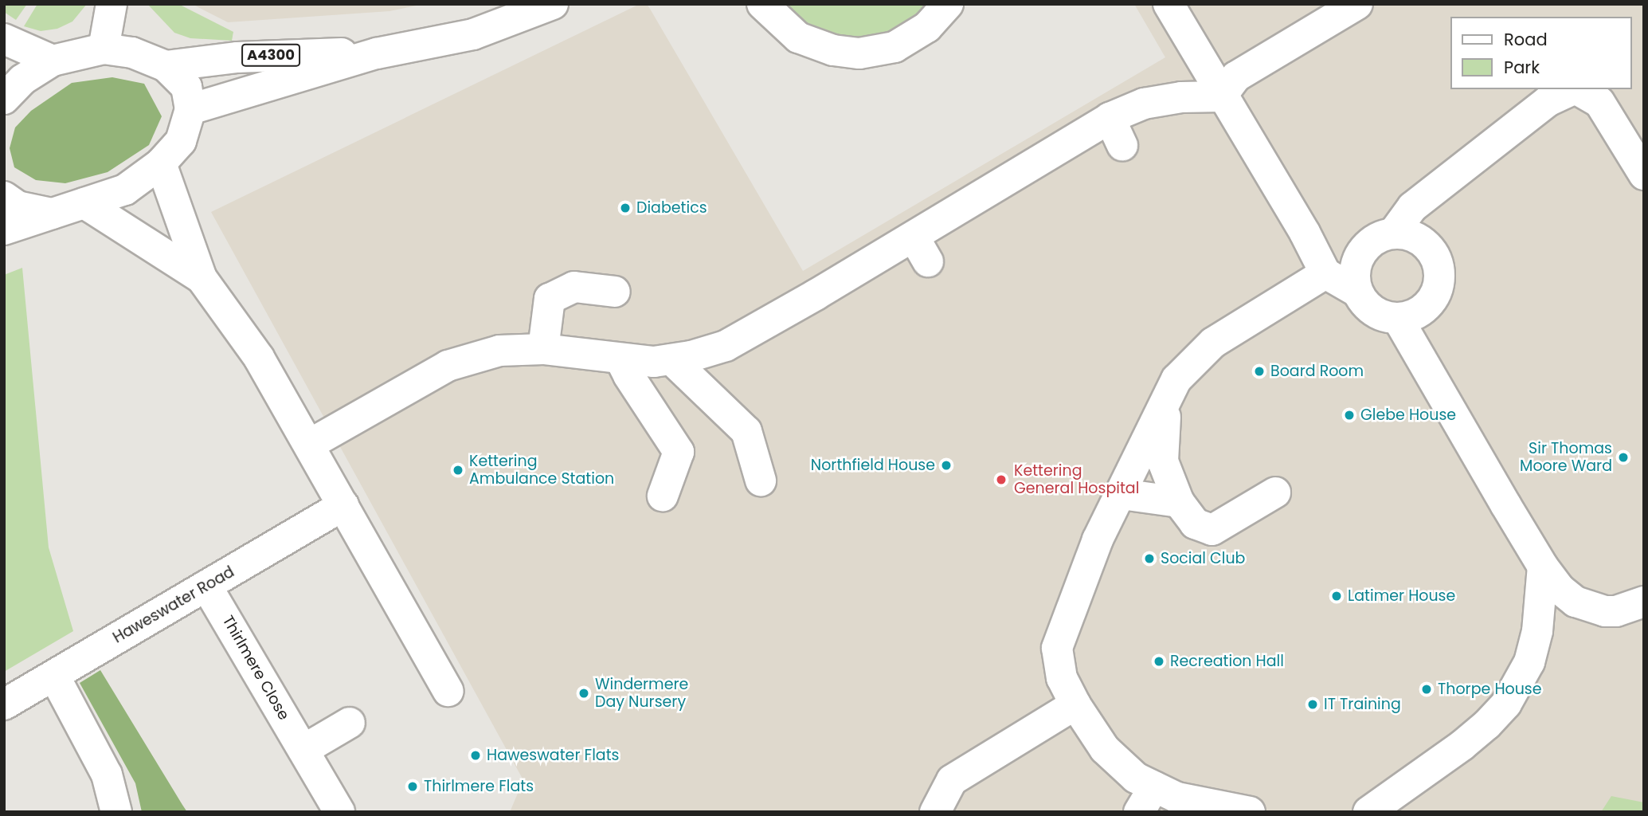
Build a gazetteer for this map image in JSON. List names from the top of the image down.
{
  "streets": {
    "street": ["A4300", "Haweswater Road", "Thirlmere Close"]
  },
  "crossings": [
    ["Haweswater Road", "Thirlmere Close"]
  ],
  "places": [
    "Diabetics",
    "Board Room",
    "Glebe House",
    "Sir Thomas Moore Ward",
    "Northfield House",
    "Kettering Ambulance Station",
    "Kettering General Hospital",
    "Social Club",
    "Latimer House",
    "Recreation Hall",
    "Thorpe House",
    "Windermere Day Nursery",
    "IT Training",
    "Haweswater Flats",
    "Thirlmere Flats"
  ],
  "legend": ["Road", "Park"]
}
